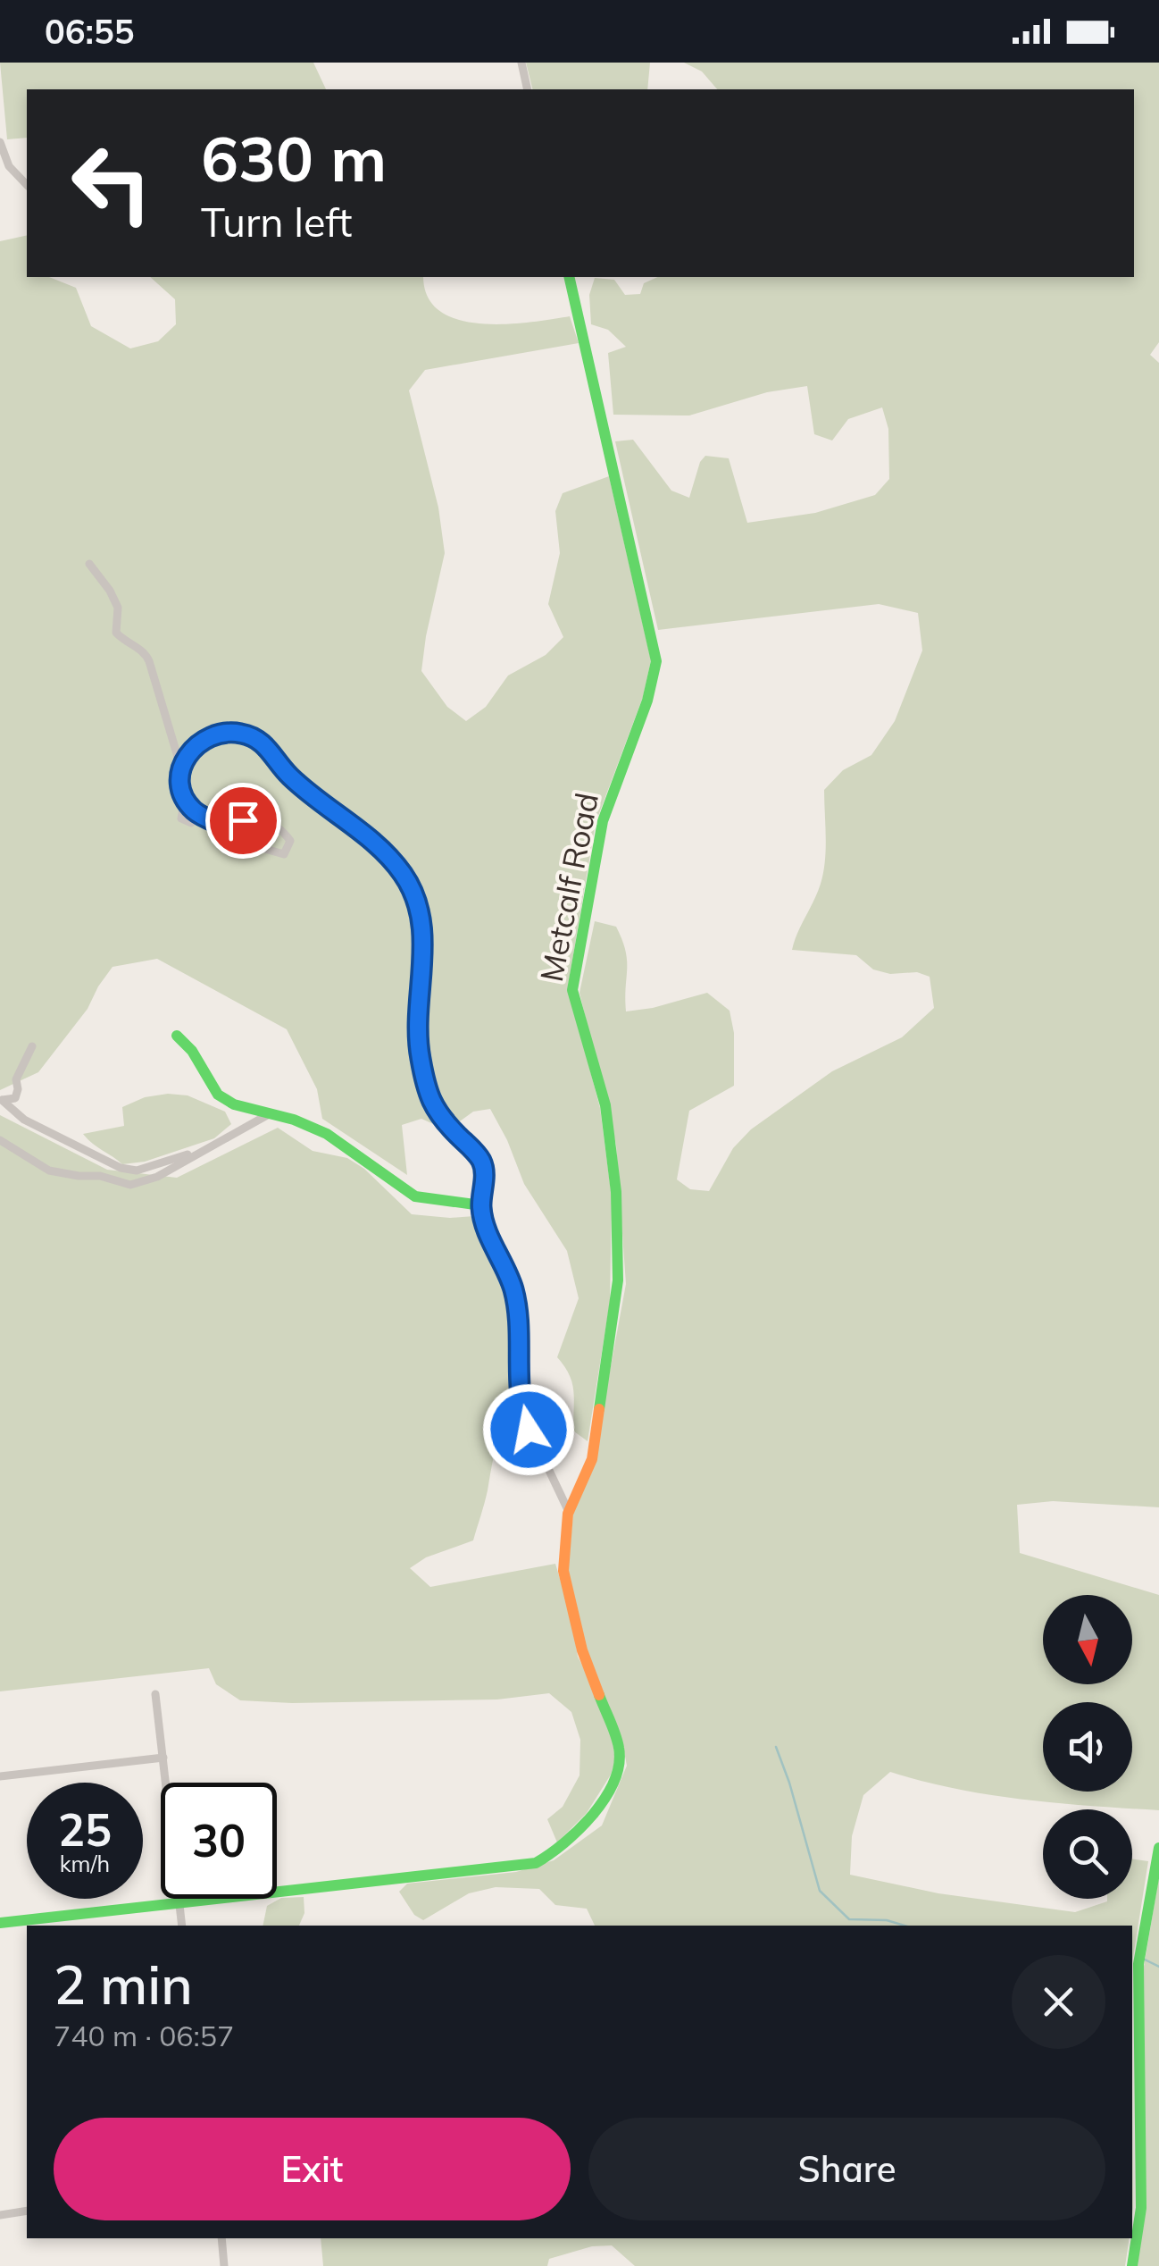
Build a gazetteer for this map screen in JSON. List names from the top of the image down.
{
  "streets": {
    "street": ["Metcalf Road"]
  },
  "north": "bottom",
  "page": {
    "status": "06:55",
    "turn": ["630 m", "Turn left"],
    "speed": "25 km/h",
    "limit": "30",
    "heading": ["2 min", "740 m · 06:57"],
    "buttons": ["Exit", "Share"]
  }
}
